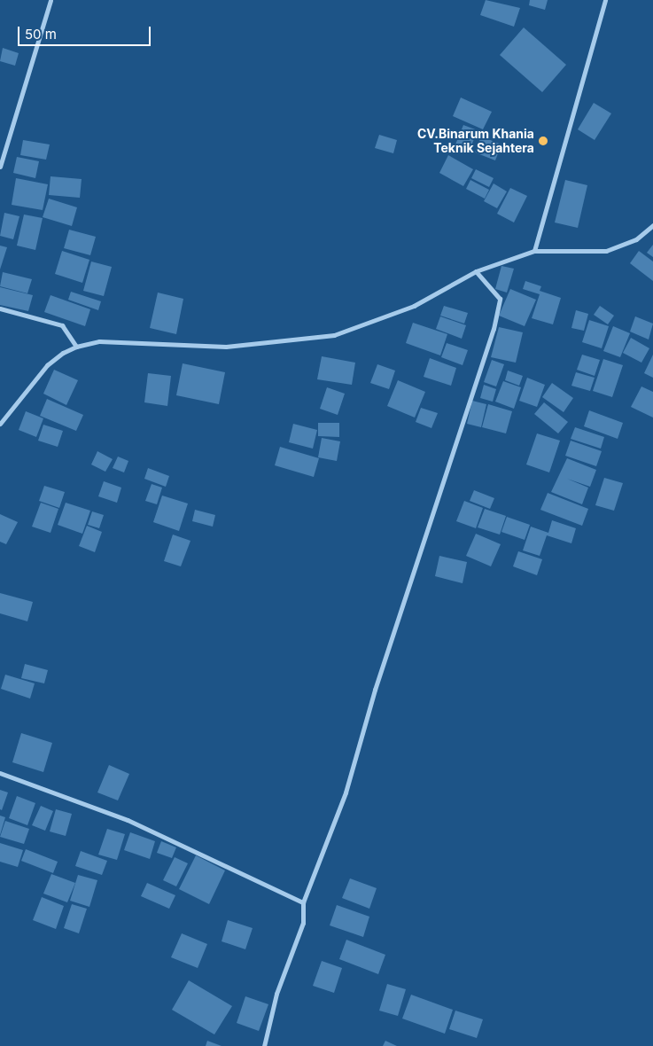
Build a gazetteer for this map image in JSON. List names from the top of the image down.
{
  "places": ["CV.Binarum Khania Teknik Sejahtera"],
  "scale_bar": "50 m"
}
